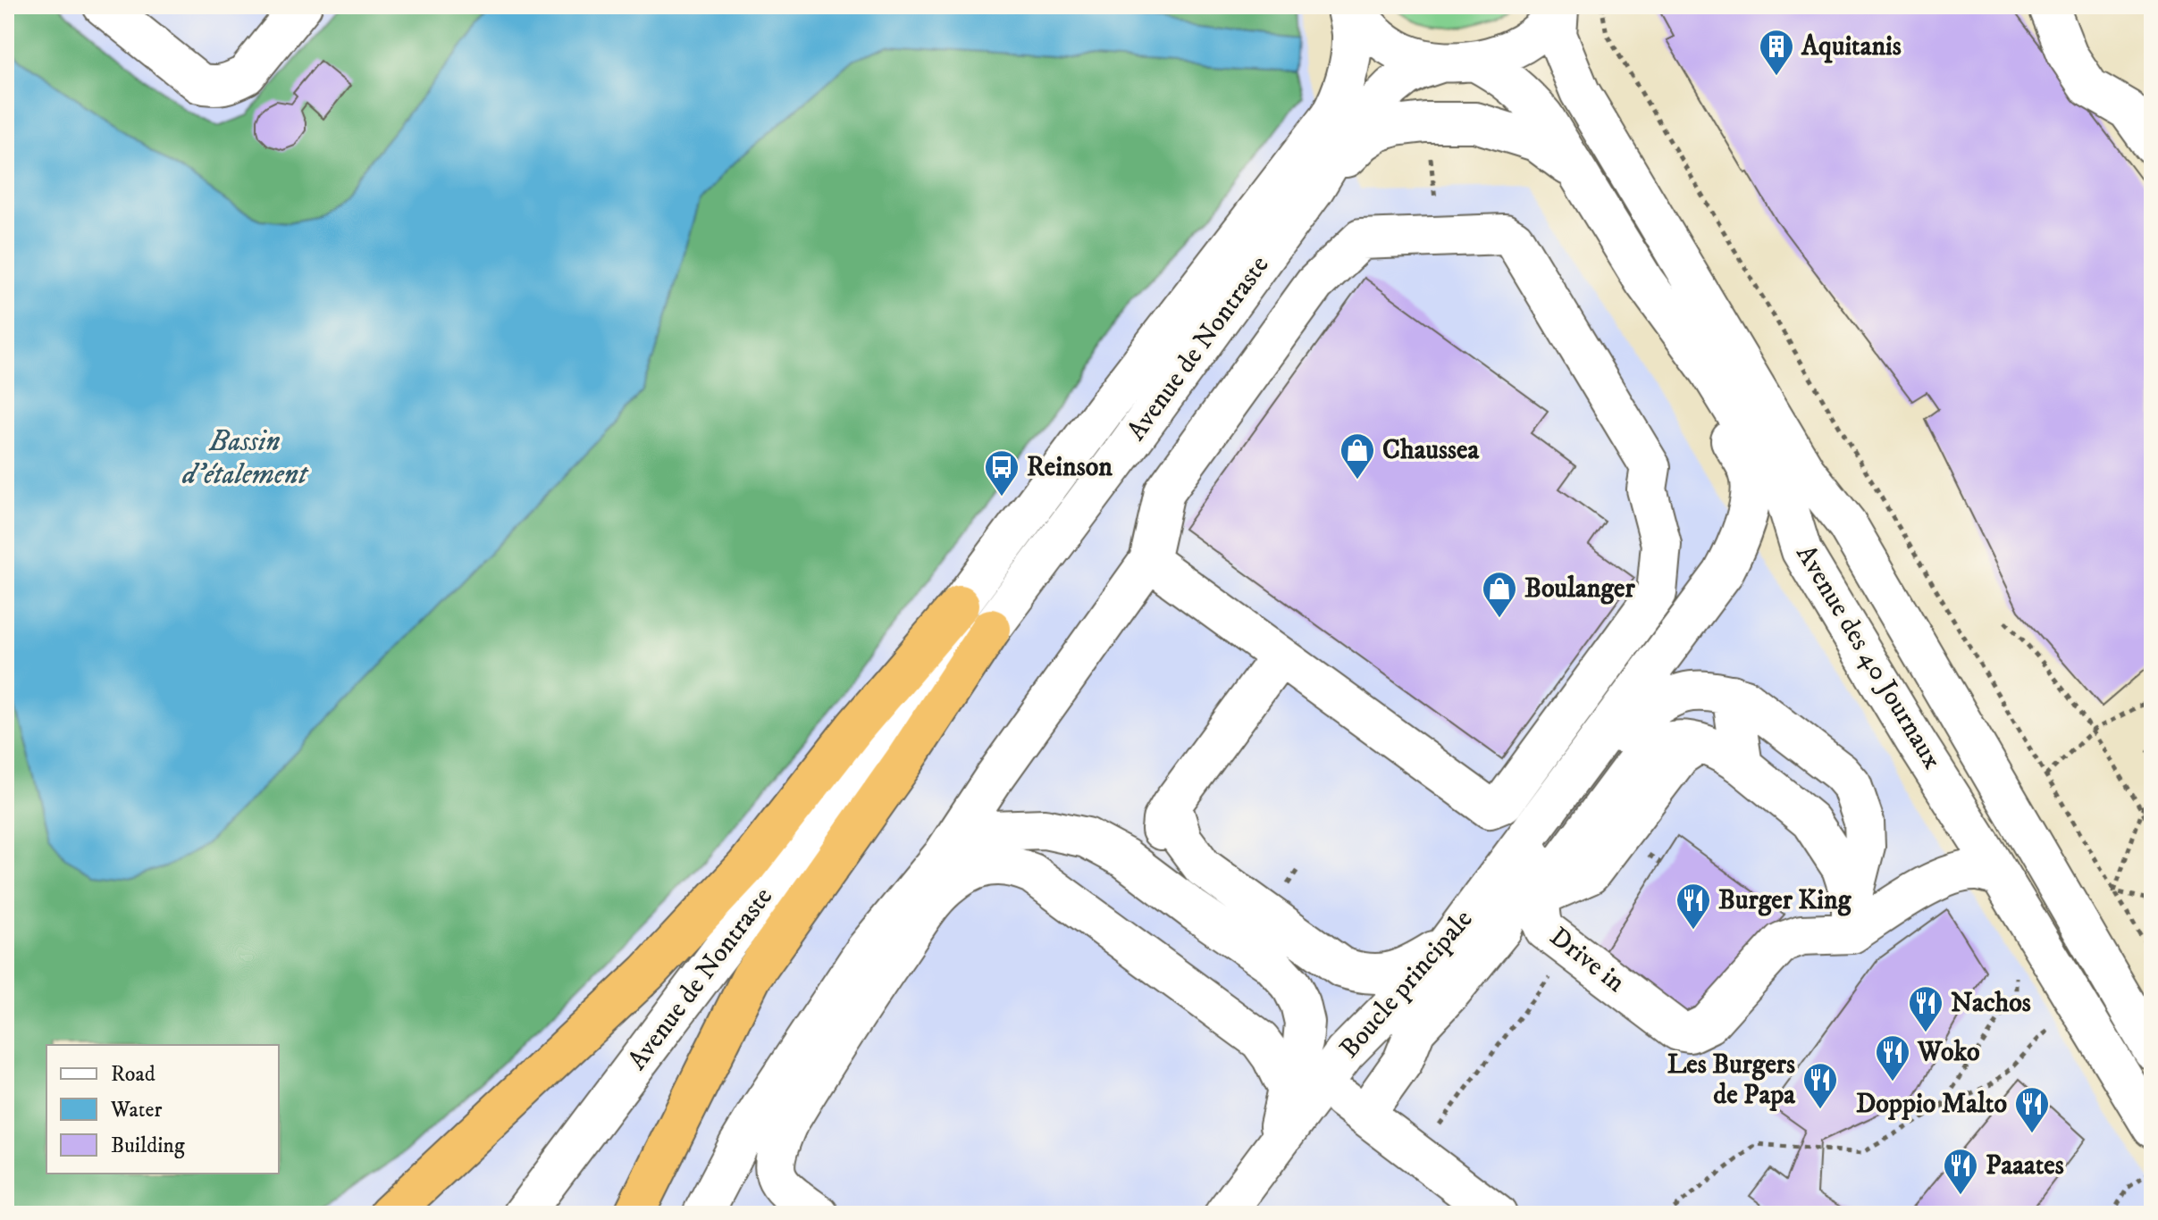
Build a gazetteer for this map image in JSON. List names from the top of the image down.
{
  "streets": {
    "street": [
      "Avenue de Nontraste",
      "Avenue des 40 Journaux",
      "Drive in",
      "Boucle principale"
    ]
  },
  "crossings": [
    ["Avenue de Nontraste", "Avenue des 40 Journaux"],
    ["Avenue des 40 Journaux", "Boucle principale"]
  ],
  "water": ["Bassin d'étalement"],
  "places": {
    "building": ["Aquitanis"],
    "shop": ["Chaussea", "Boulanger"],
    "bus stop": ["Reinson"],
    "restaurant": [
      "Burger King",
      "Nachos",
      "Woko",
      "Les Burgers de Papa",
      "Doppio Malto",
      "Paaates"
    ]
  },
  "legend": ["Road", "Water", "Building"]
}
